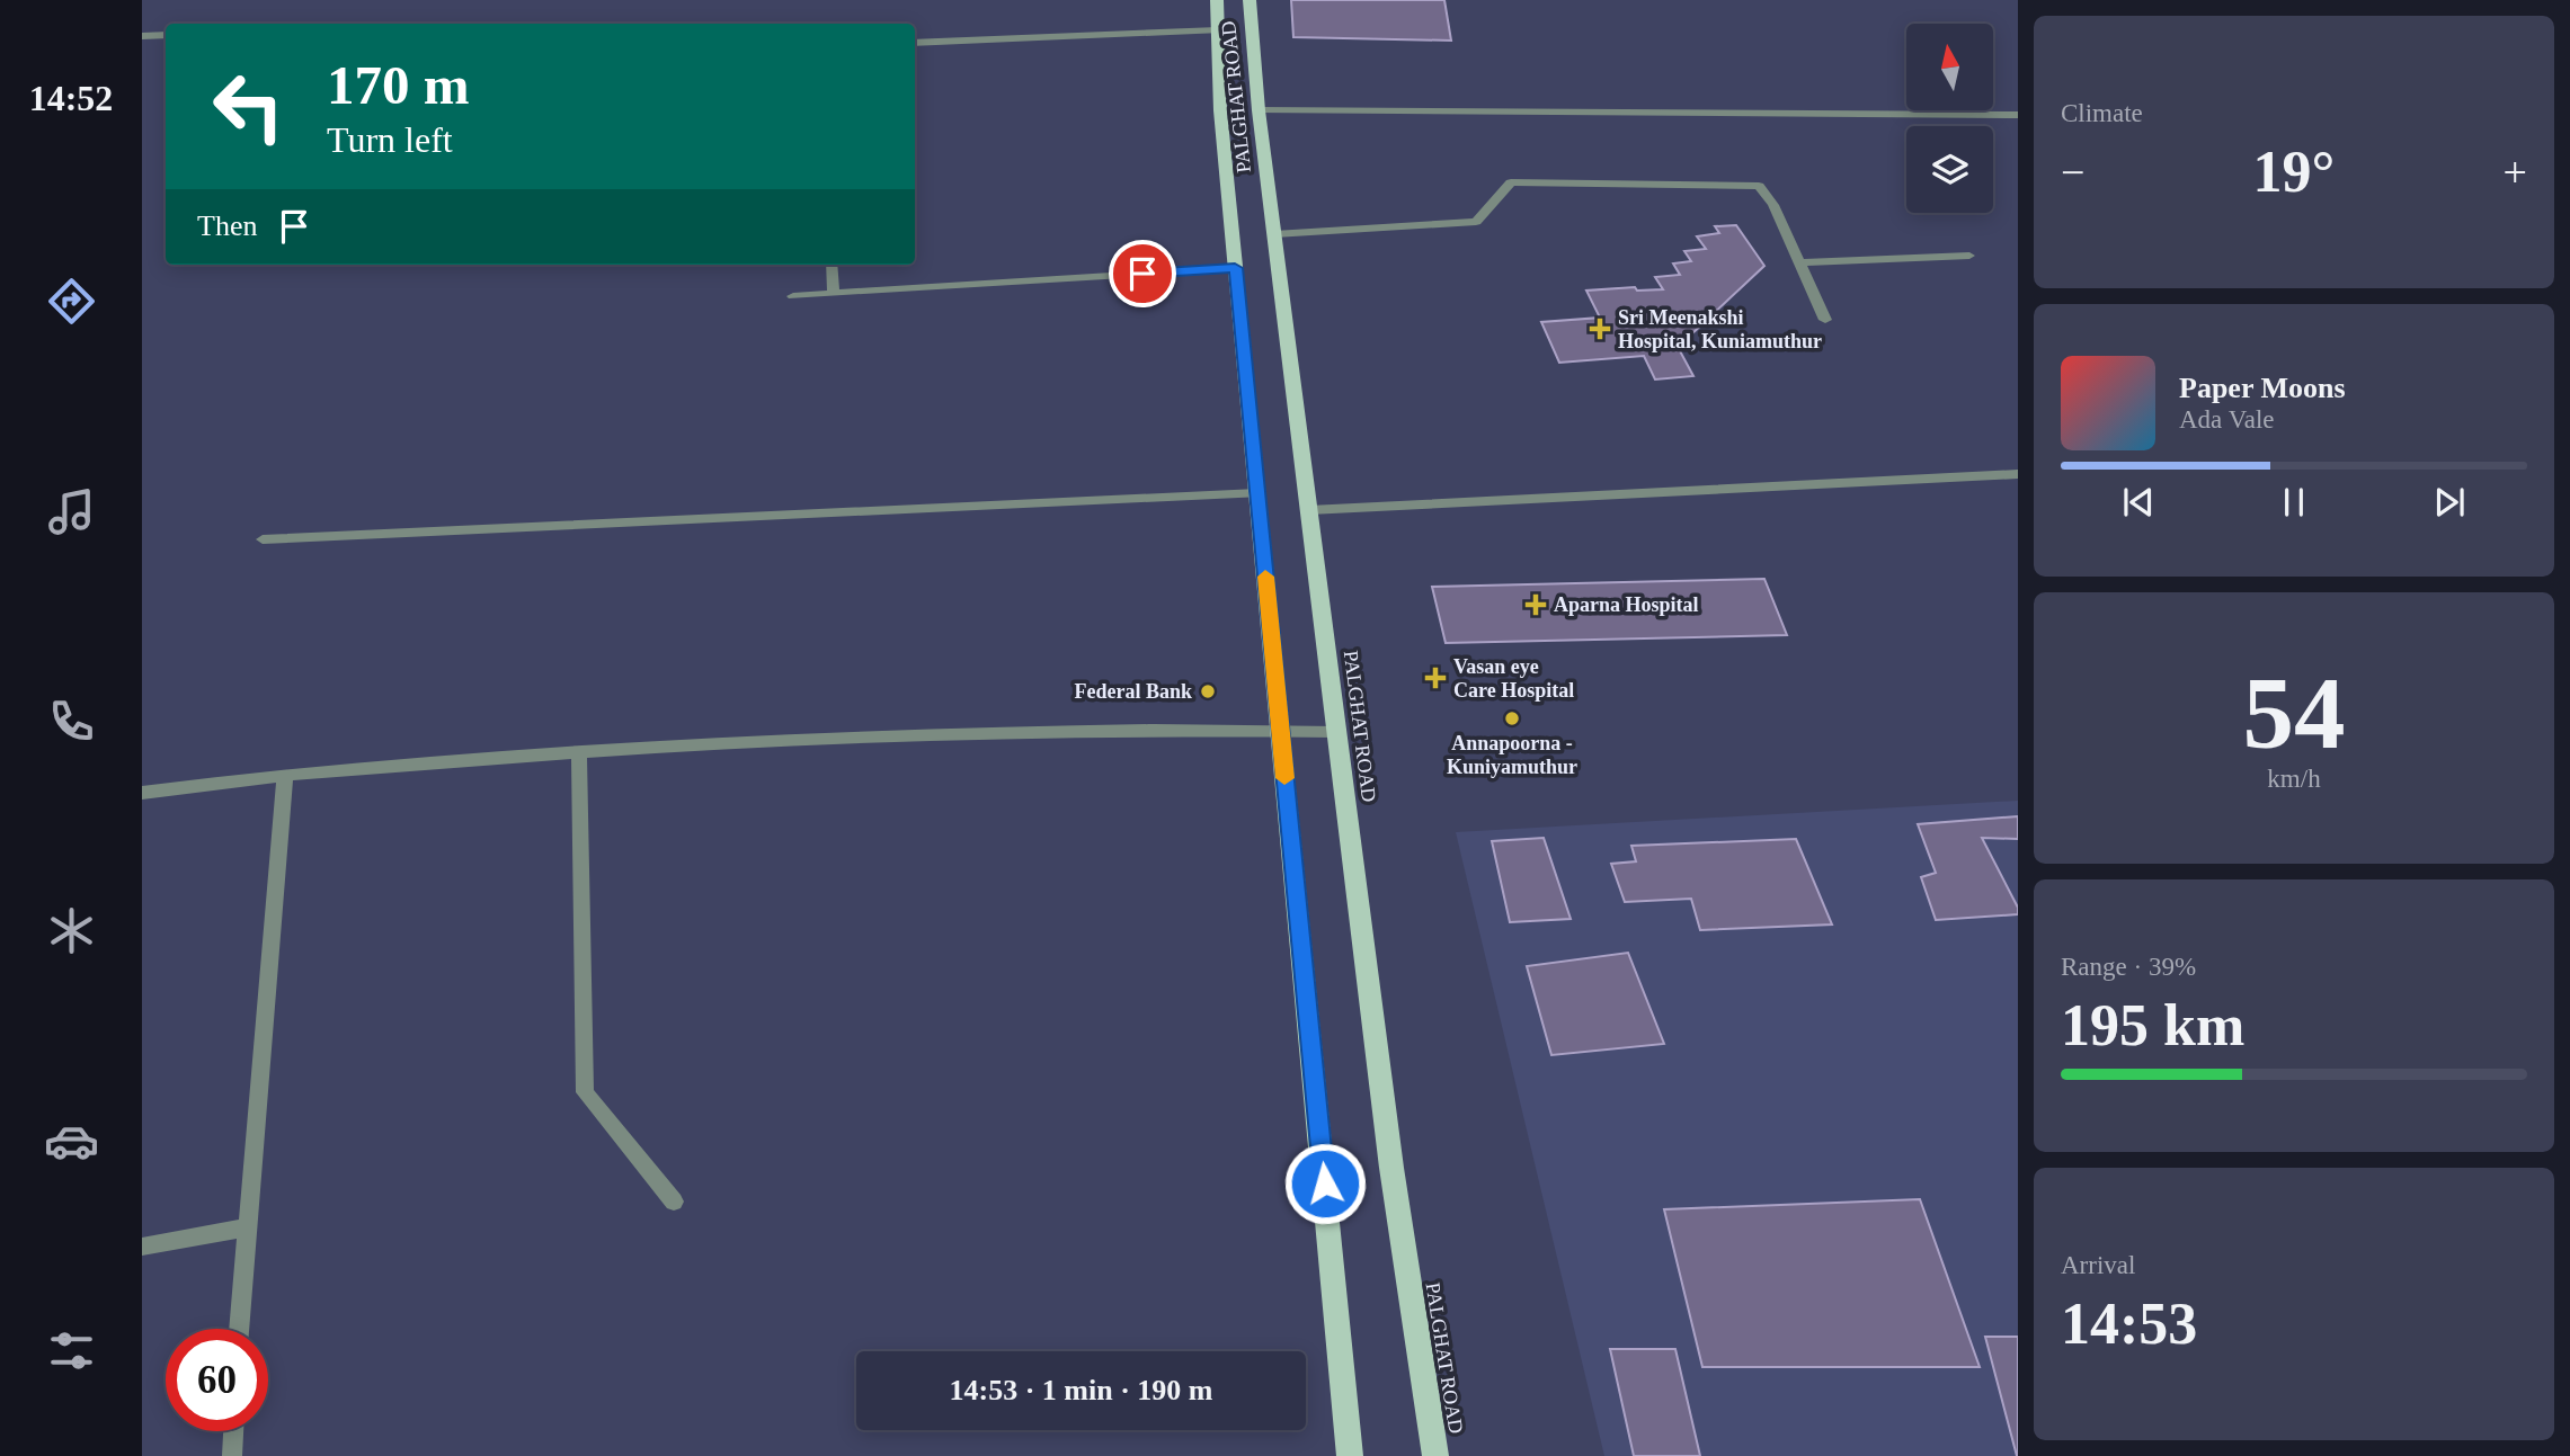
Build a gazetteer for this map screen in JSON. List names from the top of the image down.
{
  "streets": {
    "main road": ["PALGHAT ROAD"]
  },
  "places": {
    "health": ["Sri Meenakshi Hospital, Kuniamuthur", "Aparna Hospital", "Vasan eye Care Hospital"],
    "other": ["Federal Bank", "Annapoorna - Kuniyamuthur"]
  },
  "north": "top",
  "page": {
    "tabs": "14:52",
    "tile": [
      "Climate",
      ["54", "km/h"],
      ["Range · 39%", "195 km"],
      ["Arrival", "14:53"]
    ],
    "turn": ["170 m", "Turn left"],
    "heat": ["−", "19°", "+"],
    "then": "Then",
    "song": ["Paper Moons", "Ada Vale"],
    "limit": "60",
    "trip": "14:53 · 1 min · 190 m"
  }
}
